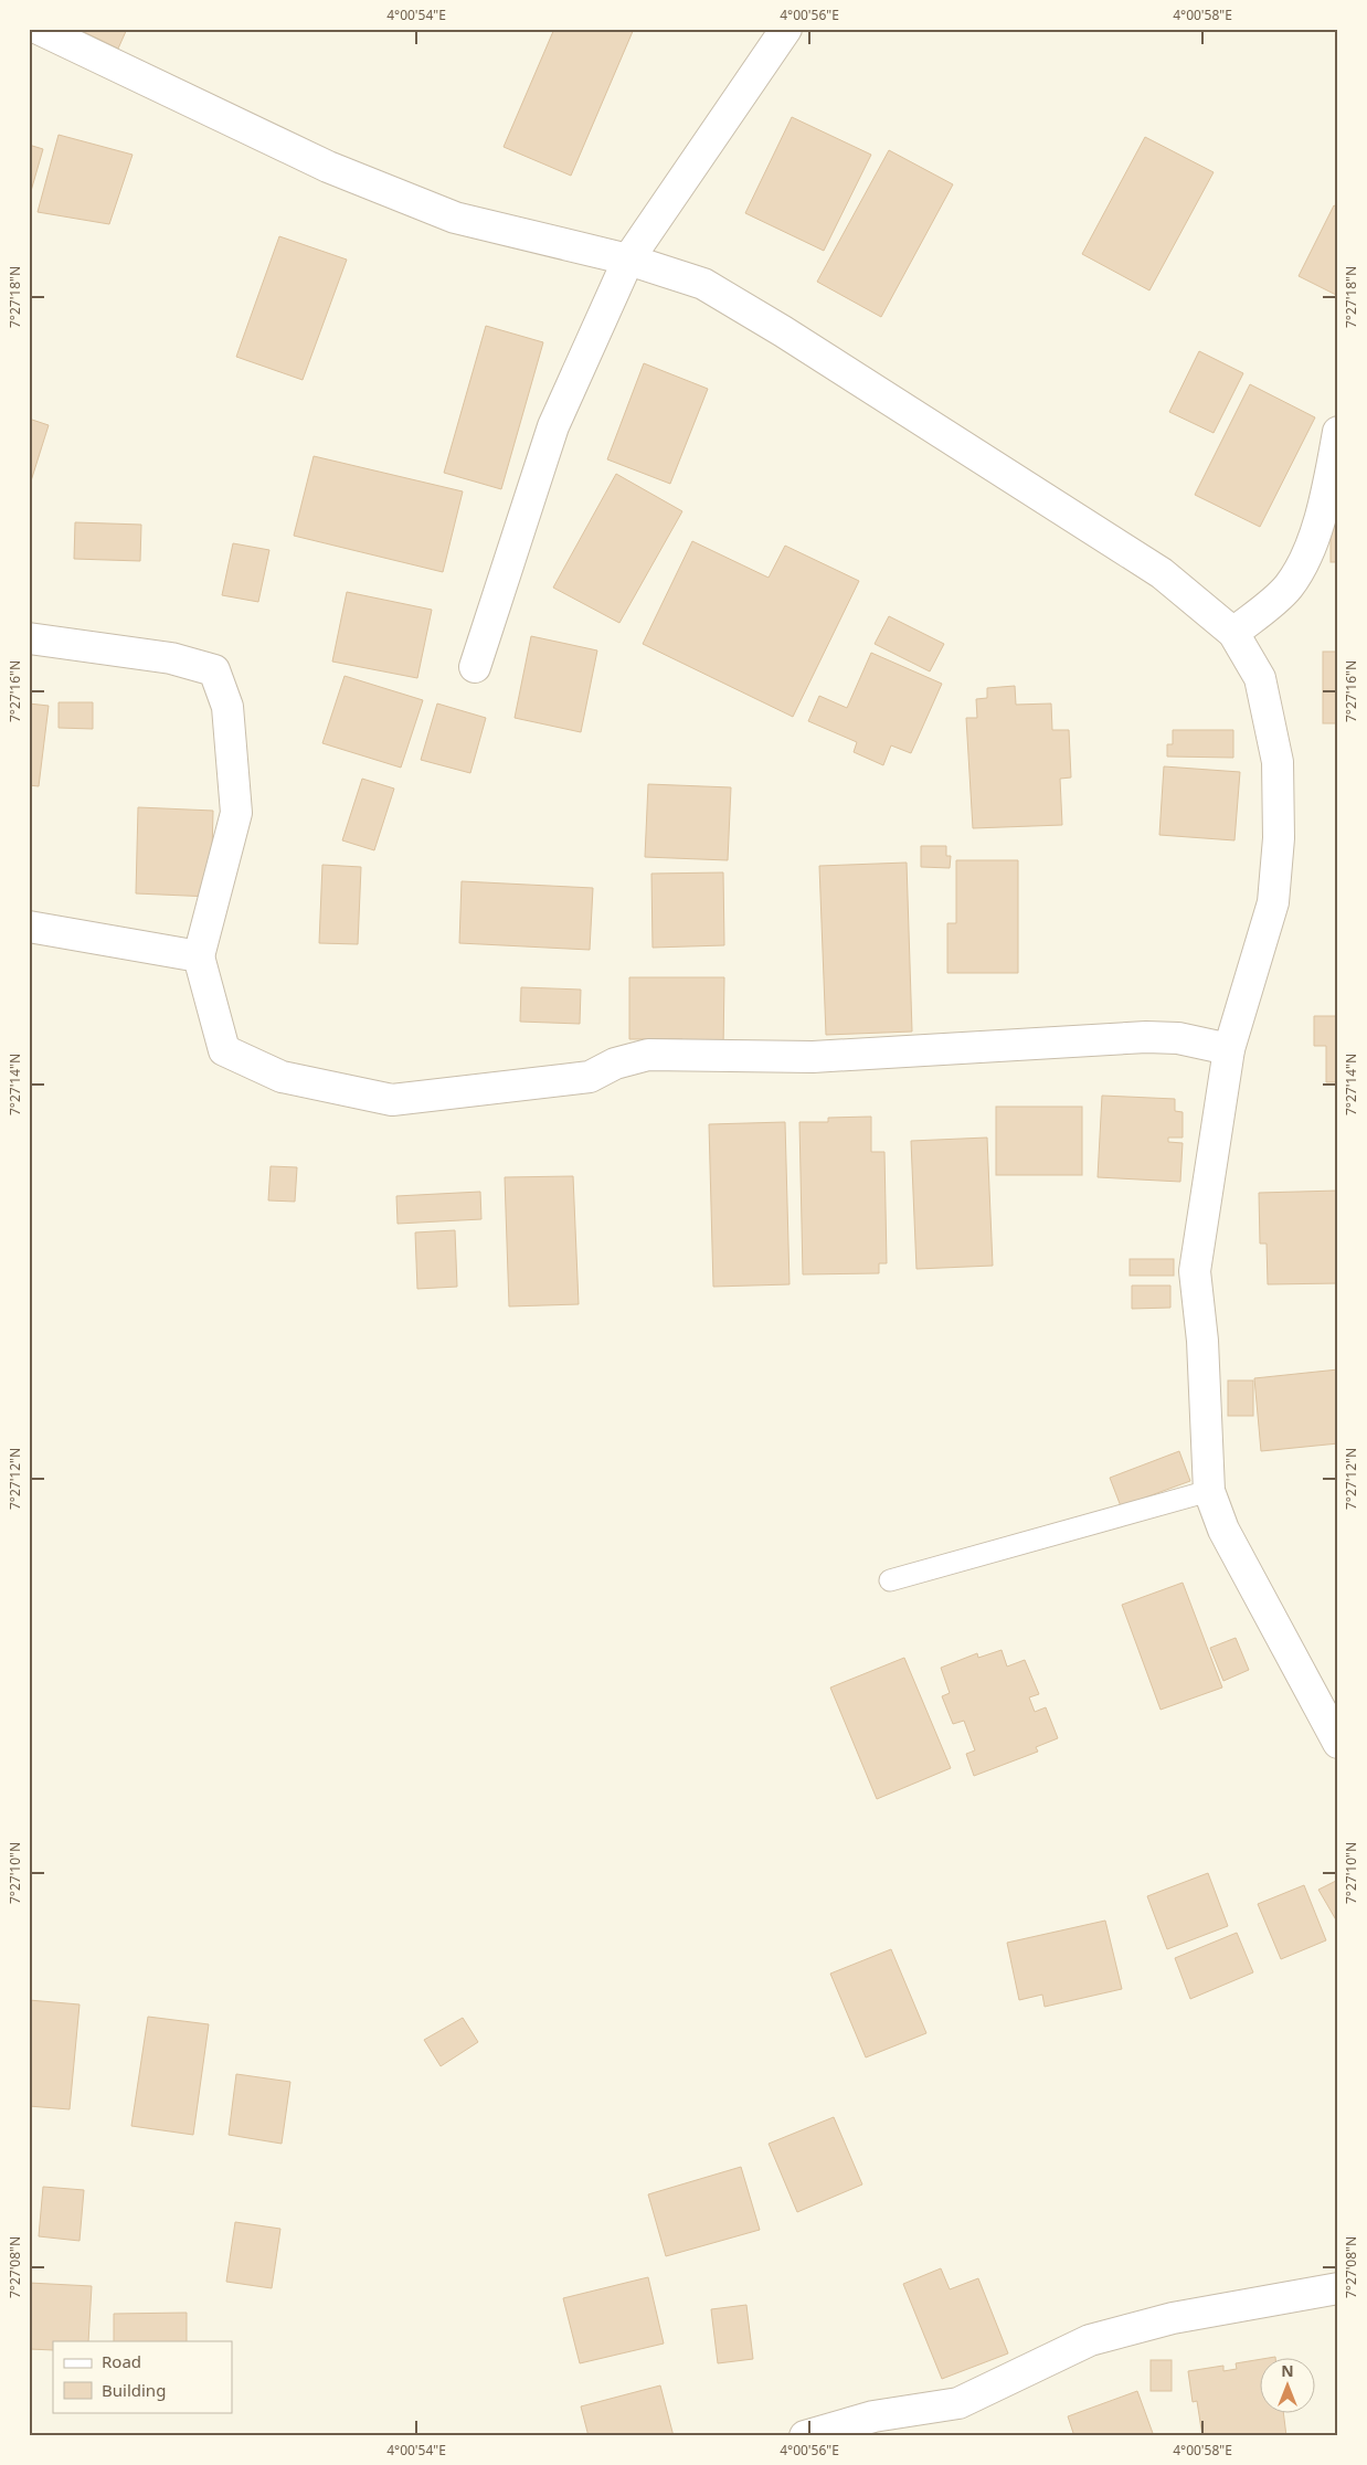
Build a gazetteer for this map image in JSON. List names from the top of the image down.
{
  "legend": ["Road", "Building"],
  "north": "top",
  "coordinates": [
    "4°00'54\"E",
    "4°00'56\"E",
    "4°00'58\"E",
    "7°27'18\"N",
    "7°27'16\"N",
    "7°27'14\"N",
    "7°27'12\"N",
    "7°27'10\"N",
    "7°27'08\"N"
  ]
}
